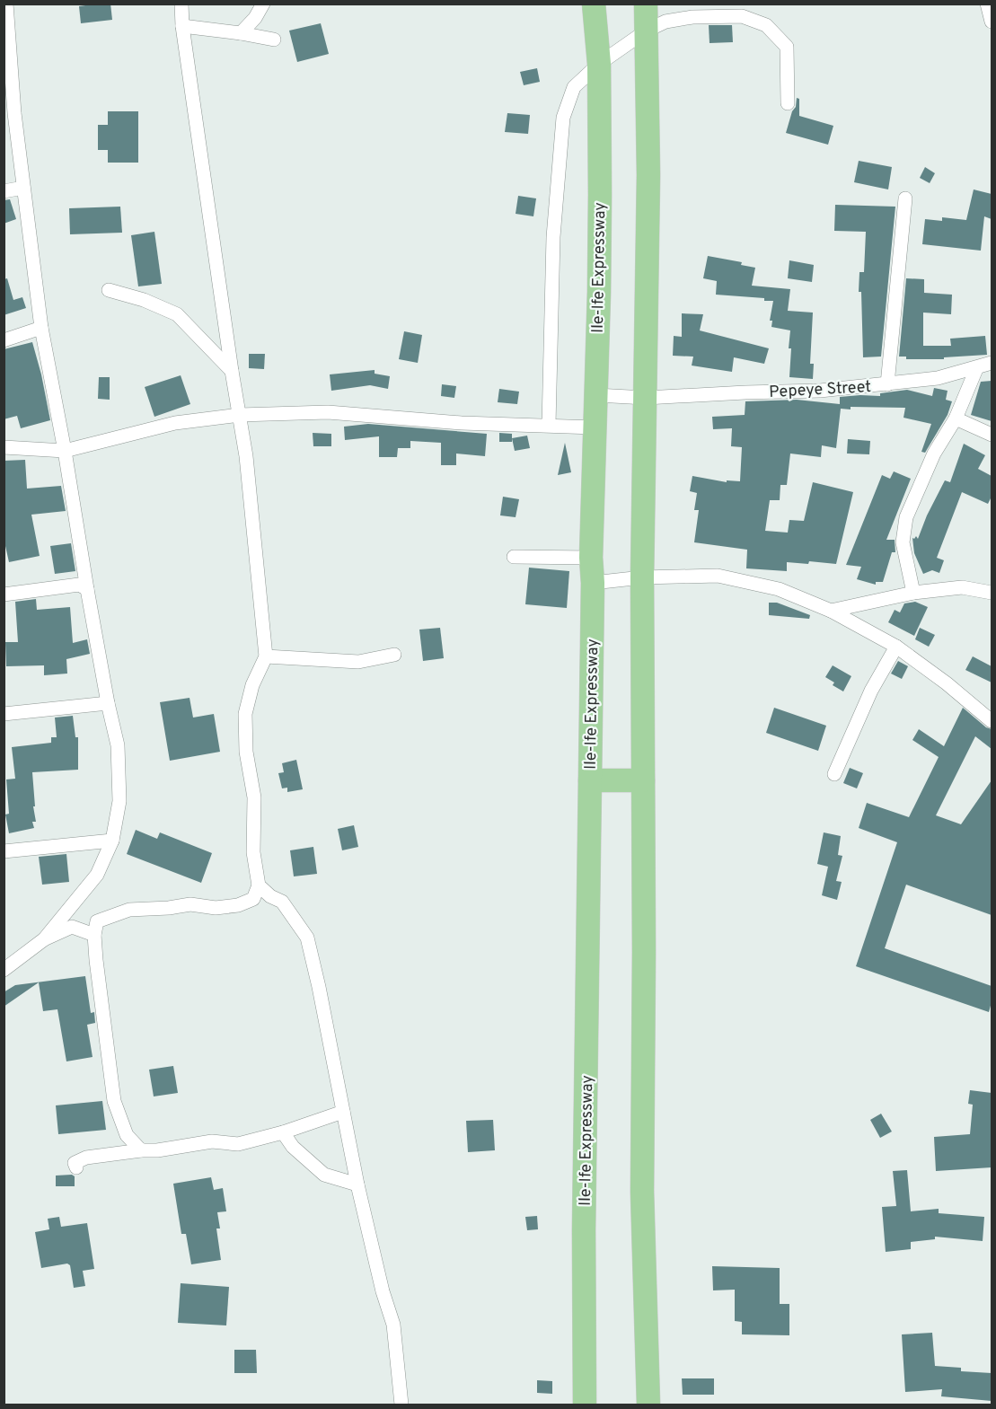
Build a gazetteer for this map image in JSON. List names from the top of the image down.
{
  "streets": {
    "highway": ["Ile-Ife Expressway"],
    "street": ["Pepeye Street"]
  },
  "crossings": [
    ["Ile-Ife Expressway", "Pepeye Street"]
  ]
}
